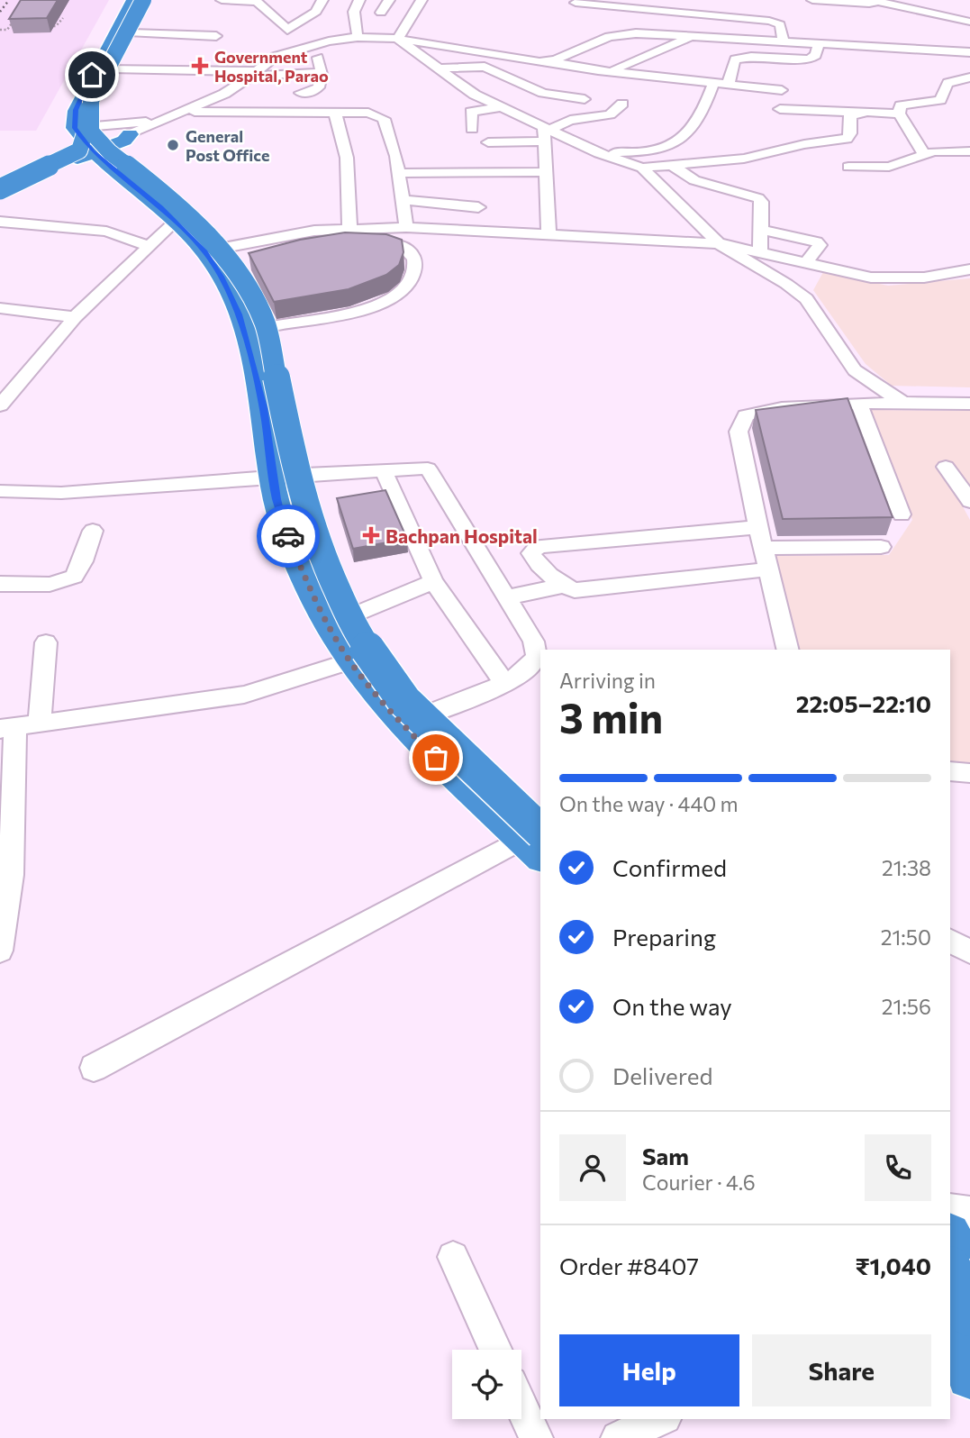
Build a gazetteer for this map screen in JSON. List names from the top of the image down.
{
  "places": {
    "health": ["Government Hospital, Parao", "Bachpan Hospital"],
    "other": ["General Post Office"]
  },
  "page": {
    "heading": ["3 min", "Arriving in", "22:05–22:10"],
    "panel": [
      "Sam",
      "Courier · 4.6",
      "Order #8407",
      "₹1,040"
    ],
    "bar": "On the way · 440 m",
    "list": [
      ["Confirmed", "21:38"],
      ["Preparing", "21:50"],
      ["On the way", "21:56"],
      "Delivered"
    ],
    "buttons": ["Help", "Share"]
  }
}
